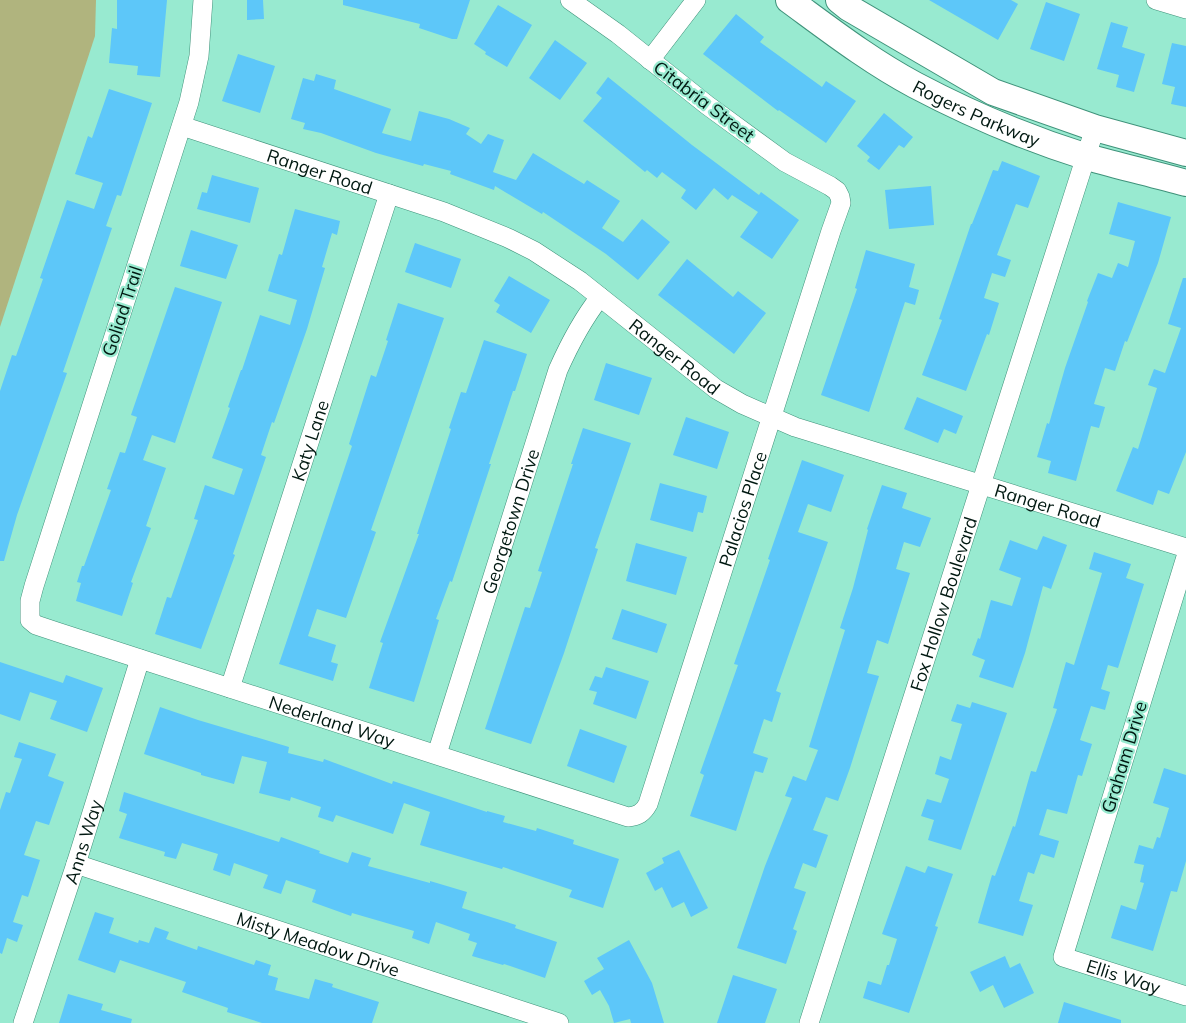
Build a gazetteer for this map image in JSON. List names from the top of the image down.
{
  "streets": {
    "street": [
      "Citabria Street",
      "Rogers Parkway",
      "Ranger Road",
      "Goliad Trail",
      "Katy Lane",
      "Palacios Place",
      "Georgetown Drive",
      "Fox Hollow Boulevard",
      "Nederland Way",
      "Graham Drive",
      "Anns Way",
      "Misty Meadow Drive",
      "Ellis Way"
    ]
  },
  "crossings": [
    ["Citabria Street", "Palacios Place"],
    ["Rogers Parkway", "Fox Hollow Boulevard"],
    ["Ranger Road", "Goliad Trail"],
    ["Ranger Road", "Katy Lane"],
    ["Ranger Road", "Palacios Place"],
    ["Ranger Road", "Georgetown Drive"],
    ["Ranger Road", "Fox Hollow Boulevard"],
    ["Goliad Trail", "Nederland Way"],
    ["Katy Lane", "Nederland Way"],
    ["Palacios Place", "Nederland Way"],
    ["Georgetown Drive", "Nederland Way"],
    ["Nederland Way", "Anns Way"],
    ["Graham Drive", "Ellis Way"],
    ["Anns Way", "Misty Meadow Drive"]
  ]
}
